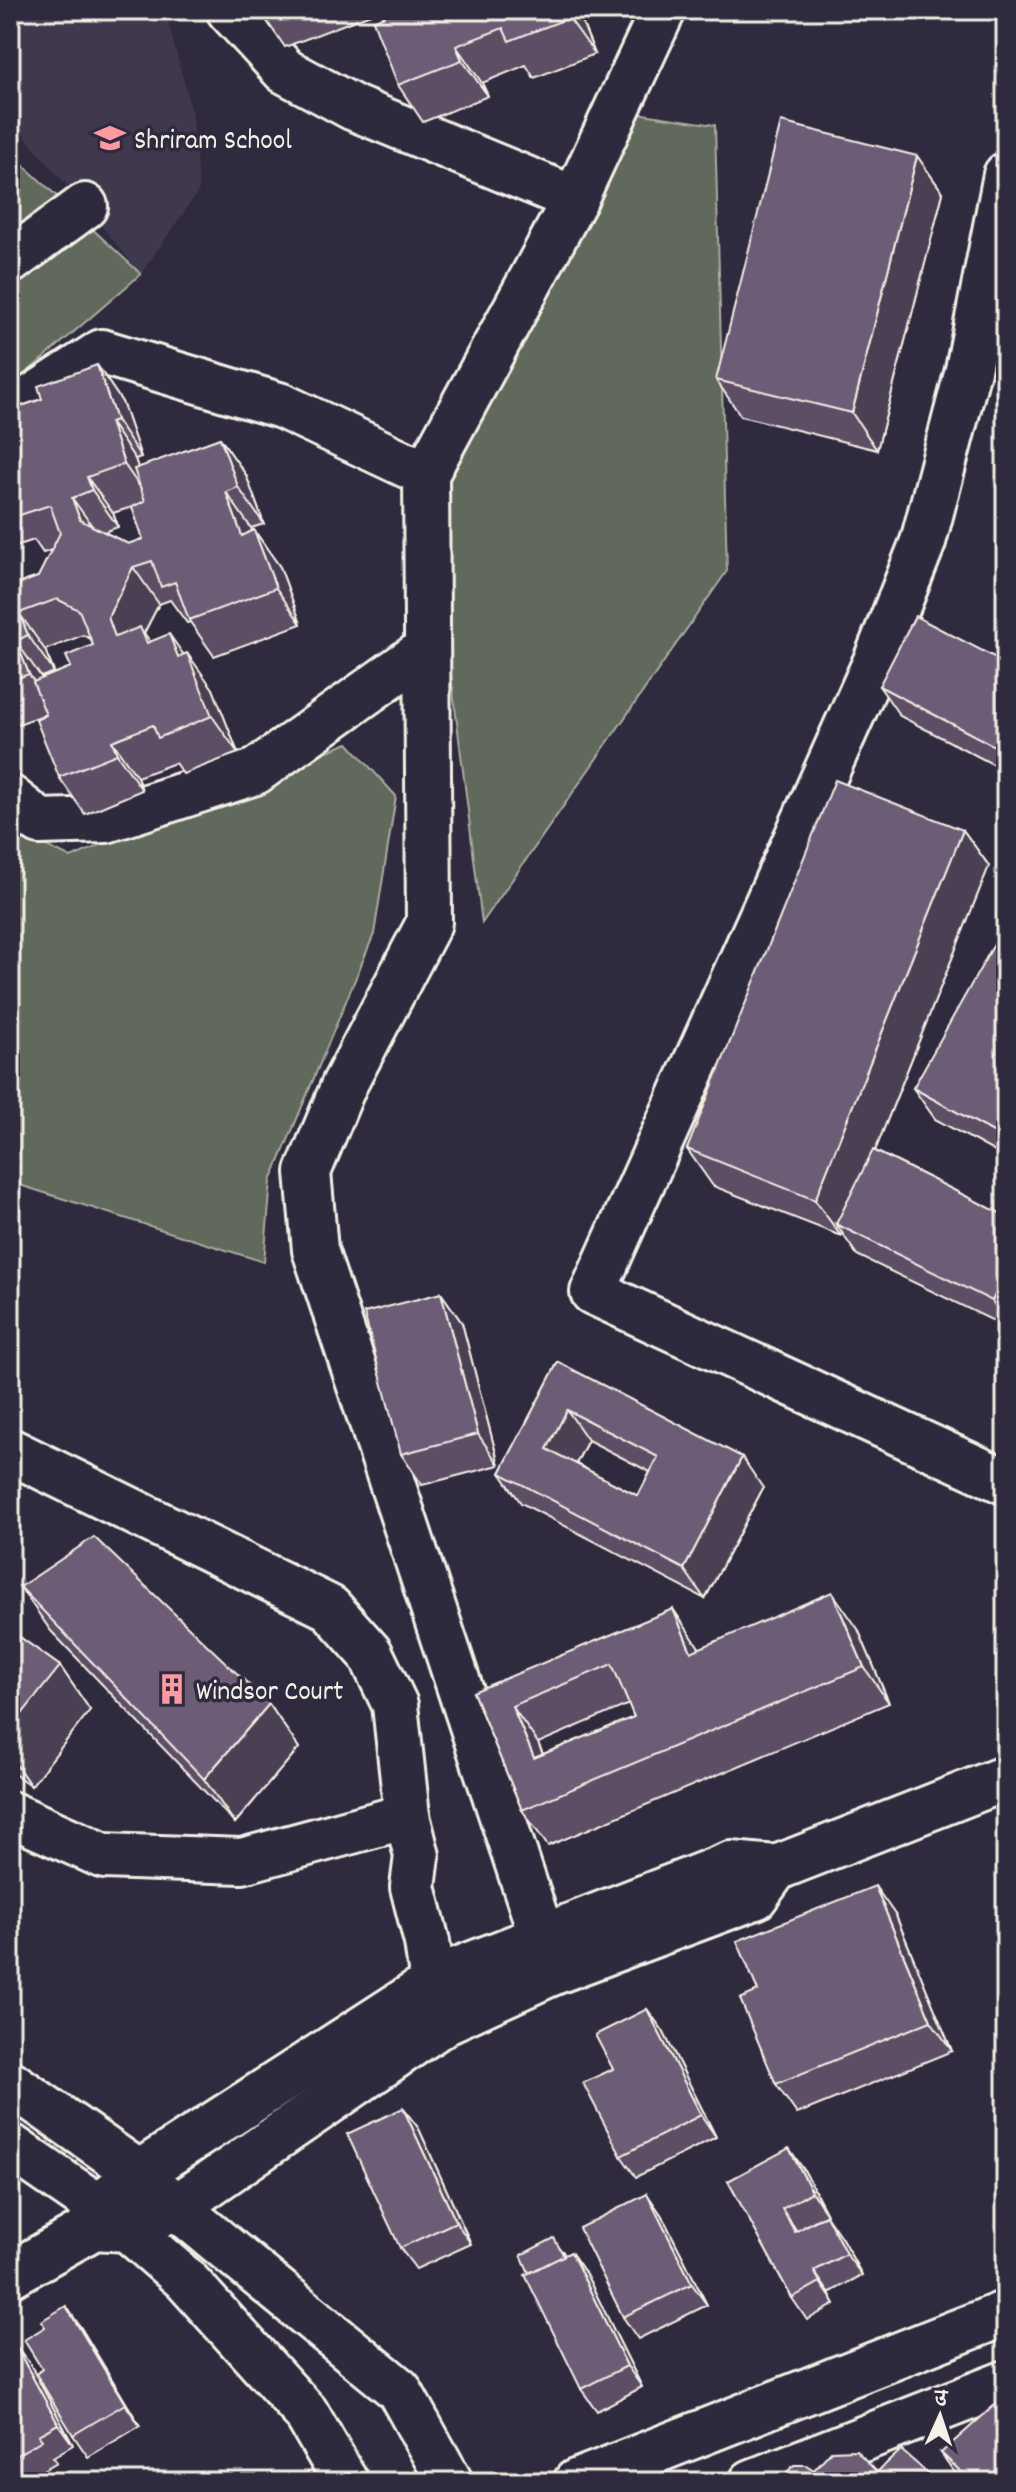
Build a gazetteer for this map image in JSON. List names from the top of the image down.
{
  "places": {
    "school or university": ["Shriram School"],
    "building": ["Windsor Court"]
  },
  "north": "top"
}
